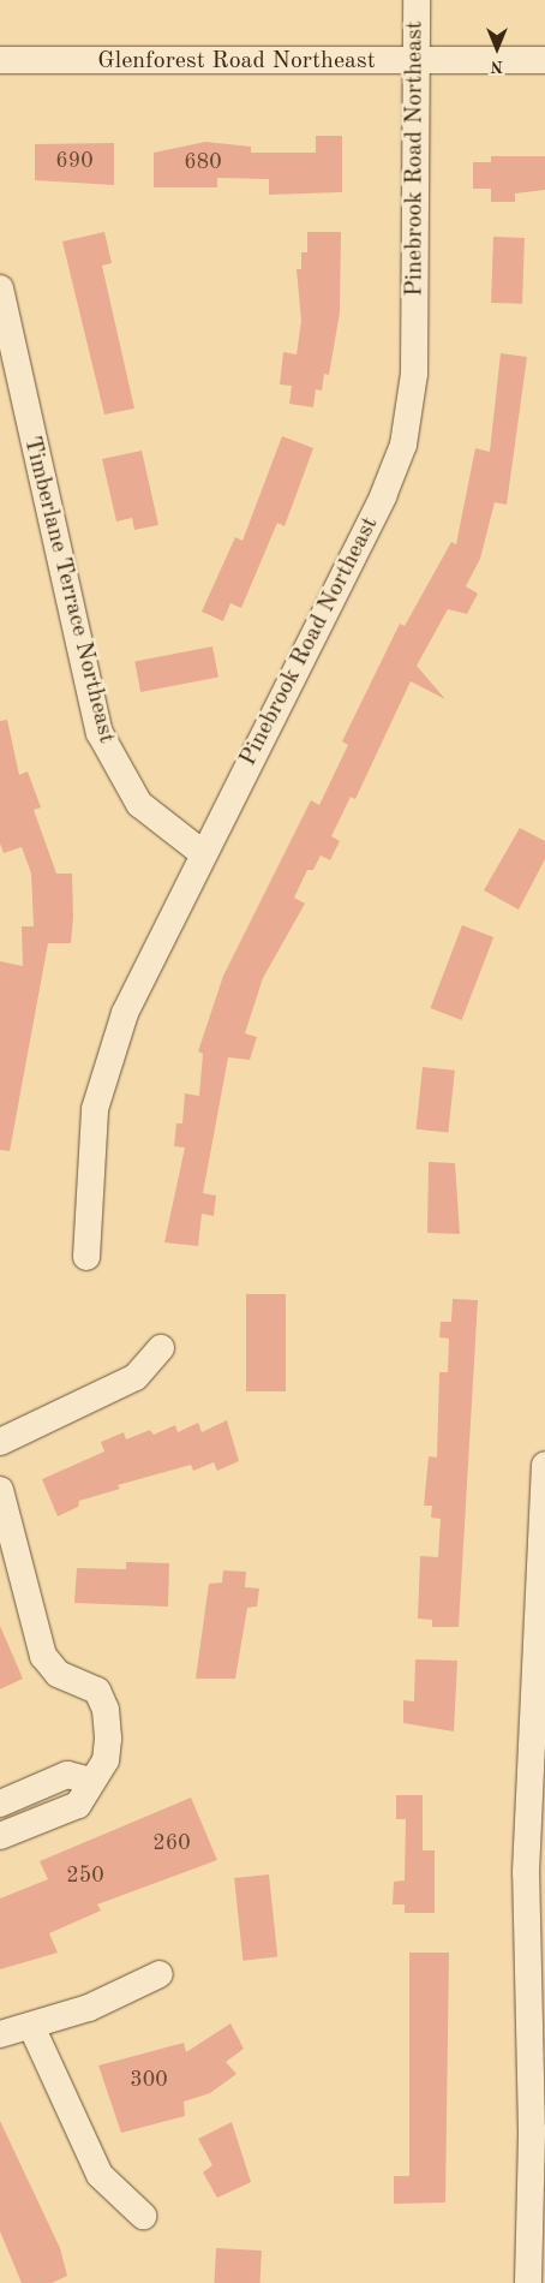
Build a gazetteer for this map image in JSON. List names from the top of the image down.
{
  "streets": {
    "street": ["Glenforest Road Northeast", "Pinebrook Road Northeast", "Timberlane Terrace Northeast"]
  },
  "crossings": [
    ["Glenforest Road Northeast", "Pinebrook Road Northeast"],
    ["Pinebrook Road Northeast", "Timberlane Terrace Northeast"]
  ],
  "house_numbers": [
    "690",
    "680",
    "260",
    "250",
    "300"
  ],
  "north": "bottom"
}
